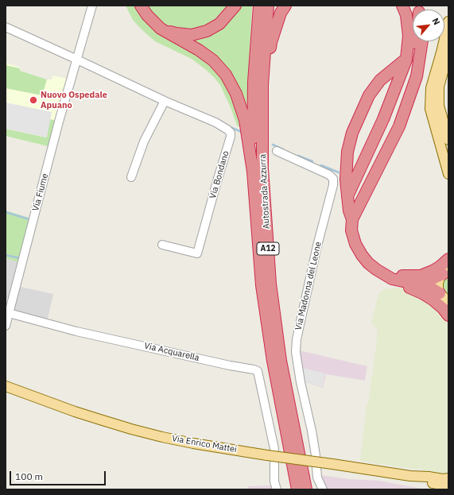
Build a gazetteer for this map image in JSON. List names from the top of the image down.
{
  "streets": {
    "highway": ["Autostrada Azzurra", "A12"],
    "main road": ["Via Enrico Mattei"],
    "street": [
      "Via Bondano",
      "Via Fiume",
      "Via Madonna del Leone",
      "Via Acquarella"
    ]
  },
  "crossings": [
    ["Via Bondano", "Via Fiume"],
    ["Autostrada Azzurra", "A12"],
    ["Via Fiume", "Via Acquarella"],
    ["Via Acquarella", "Via Enrico Mattei"]
  ],
  "places": ["Nuovo Ospedale Apuano"],
  "scale_bar": "100 m",
  "north": "top right"
}
